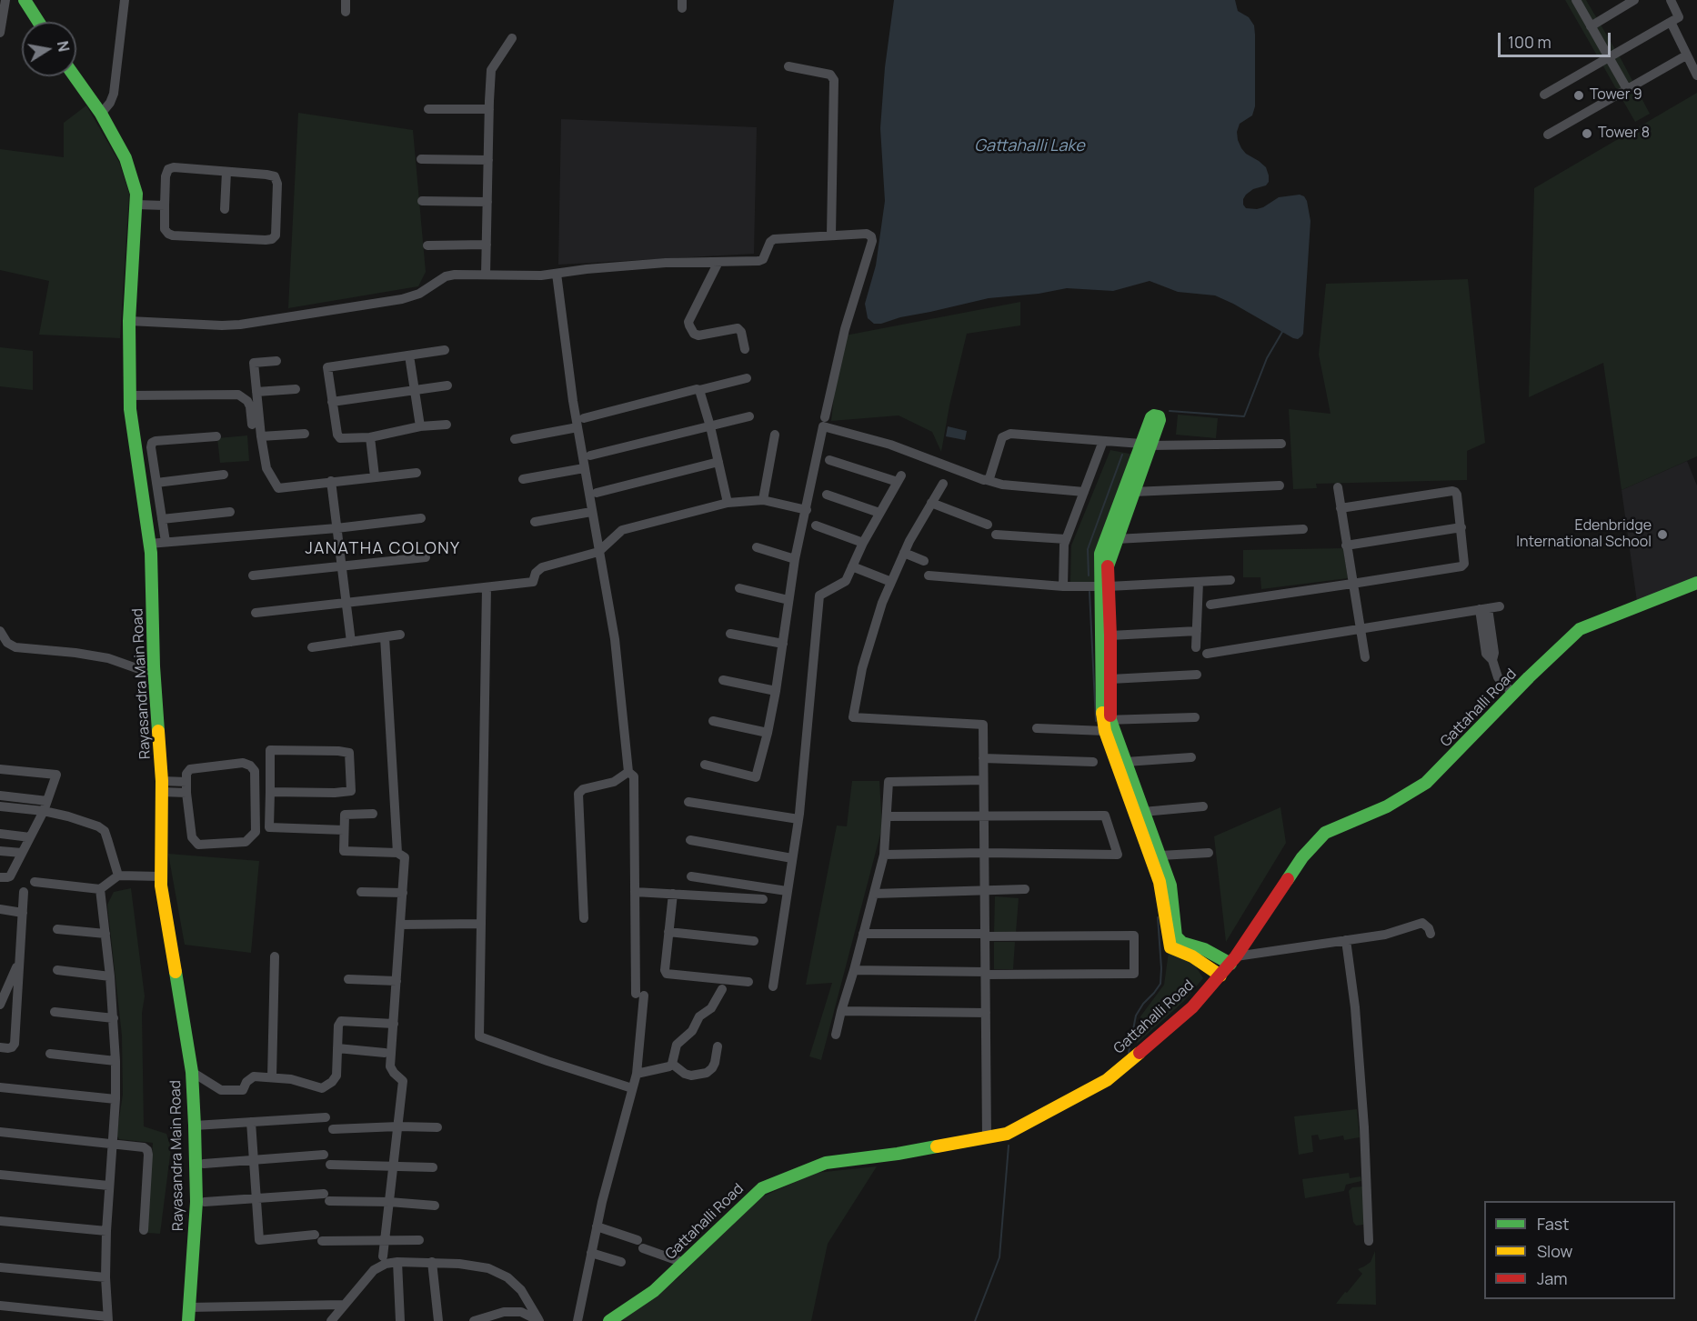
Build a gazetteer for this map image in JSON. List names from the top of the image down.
{
  "streets": {
    "street": ["Rayasandra Main Road", "Gattahalli Road"]
  },
  "districts": ["JANATHA COLONY"],
  "water": ["Gattahalli Lake"],
  "places": ["Tower 9", "Tower 8", "Edenbridge International School"],
  "legend": ["Fast", "Slow", "Jam"],
  "scale_bar": "100 m",
  "north": "right"
}
